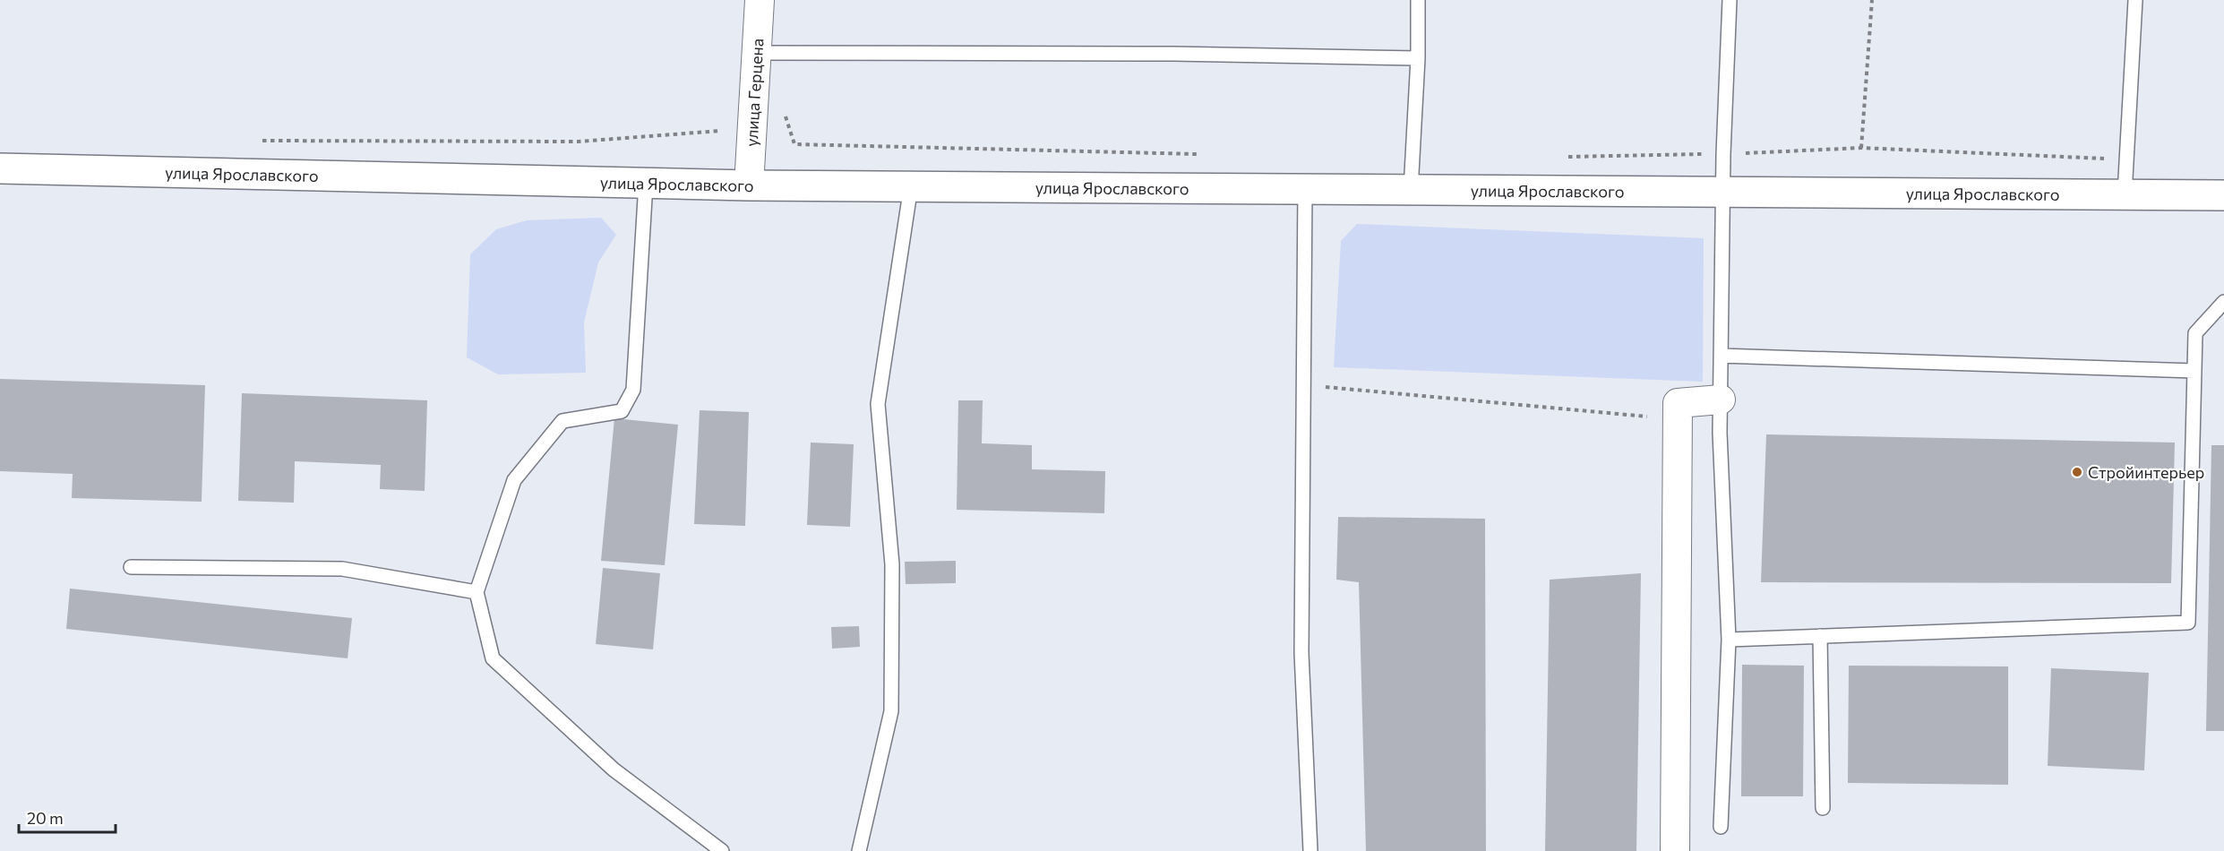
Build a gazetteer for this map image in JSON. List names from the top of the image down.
{
  "streets": {
    "street": ["улица Герцена", "улица Ярославского"]
  },
  "crossings": [
    ["улица Герцена", "улица Ярославского"]
  ],
  "places": ["Стройинтерьер"],
  "scale_bar": "20 m"
}
